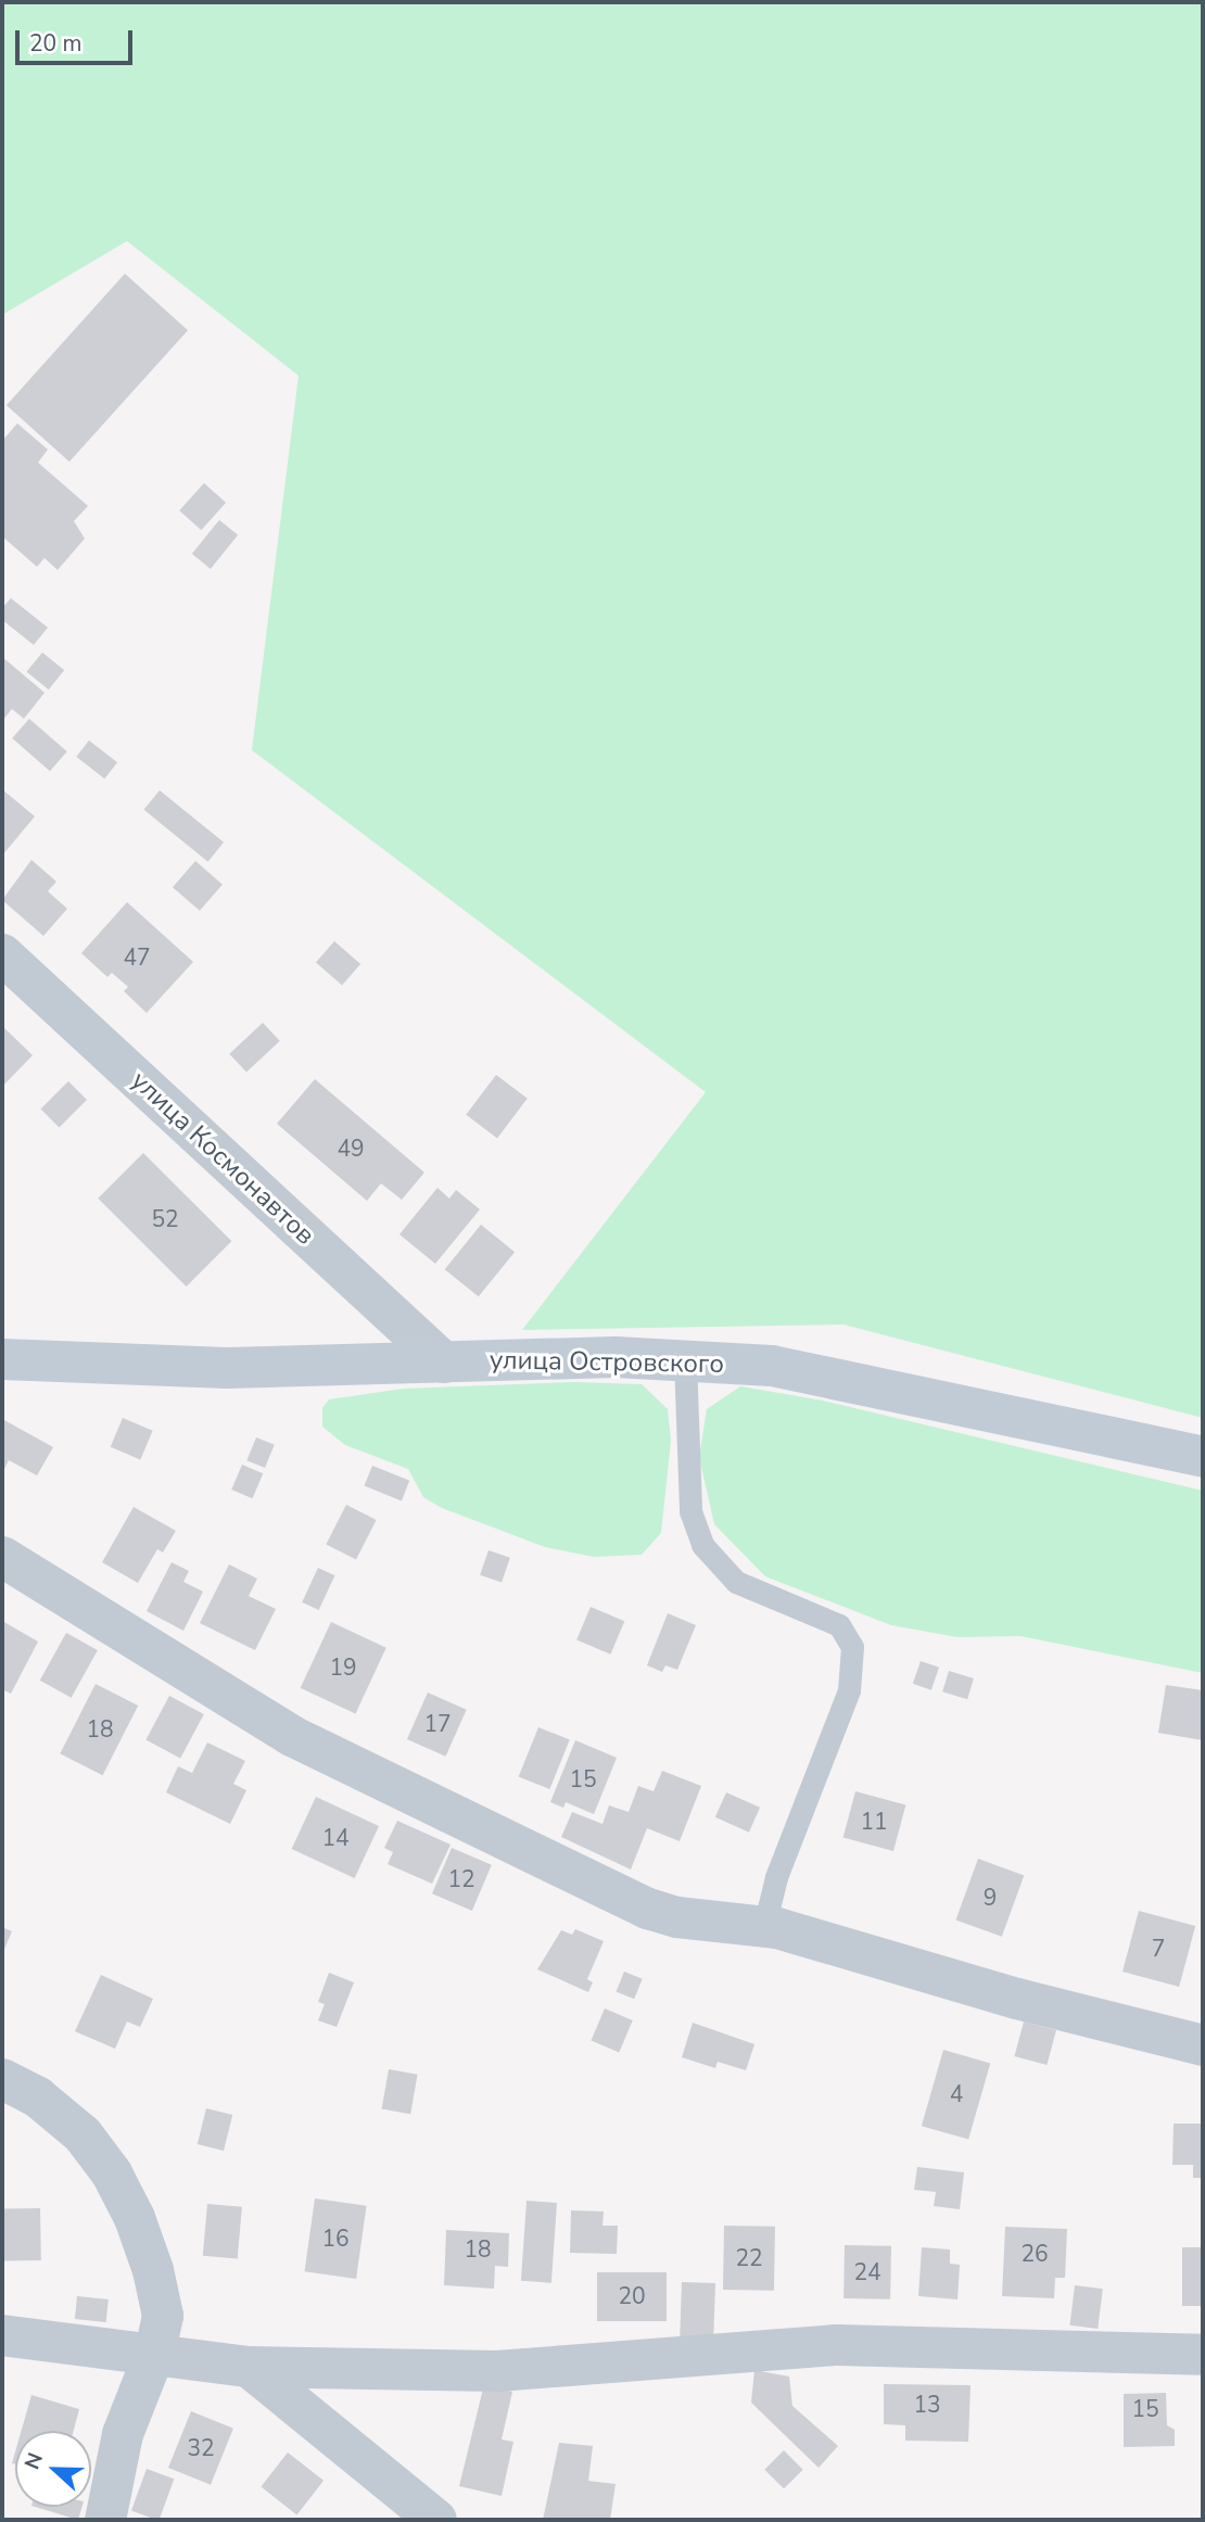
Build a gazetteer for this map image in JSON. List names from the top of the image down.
{
  "streets": {
    "street": ["улица Космонавтов", "улица Островского"]
  },
  "crossings": [
    ["улица Космонавтов", "улица Островского"]
  ],
  "house_numbers": [
    "47",
    "49",
    "52",
    "19",
    "17",
    "18",
    "15",
    "11",
    "14",
    "12",
    "9",
    "7",
    "4",
    "16",
    "18",
    "26",
    "22",
    "24",
    "20",
    "13",
    "15",
    "32"
  ],
  "scale_bar": "20 m",
  "north": "left"
}
